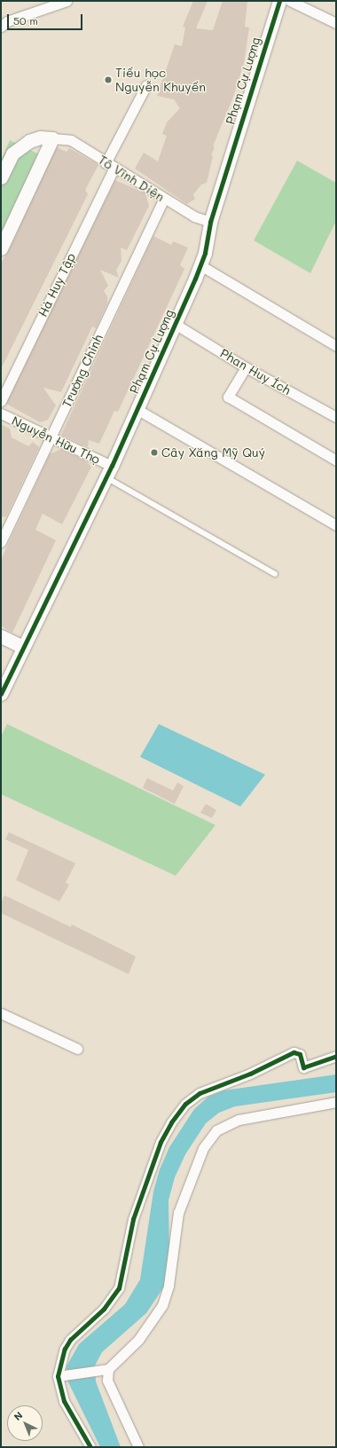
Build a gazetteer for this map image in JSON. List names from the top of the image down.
{
  "streets": {
    "street": [
      "Phạm Cự Lượng",
      "Tô Vĩnh Diện",
      "Hà Huy Tập",
      "Trường Chinh",
      "Phan Huy Ích",
      "Nguyễn Hữu Thọ"
    ]
  },
  "crossings": [
    ["Phạm Cự Lượng", "Tô Vĩnh Diện"],
    ["Phạm Cự Lượng", "Phan Huy Ích"],
    ["Phạm Cự Lượng", "Nguyễn Hữu Thọ"],
    ["Tô Vĩnh Diện", "Hà Huy Tập"],
    ["Tô Vĩnh Diện", "Trường Chinh"],
    ["Trường Chinh", "Nguyễn Hữu Thọ"]
  ],
  "places": ["Tiểu học Nguyễn Khuyến", "Cây Xăng Mỹ Quý"],
  "scale_bar": "50 m",
  "north": "top left"
}
